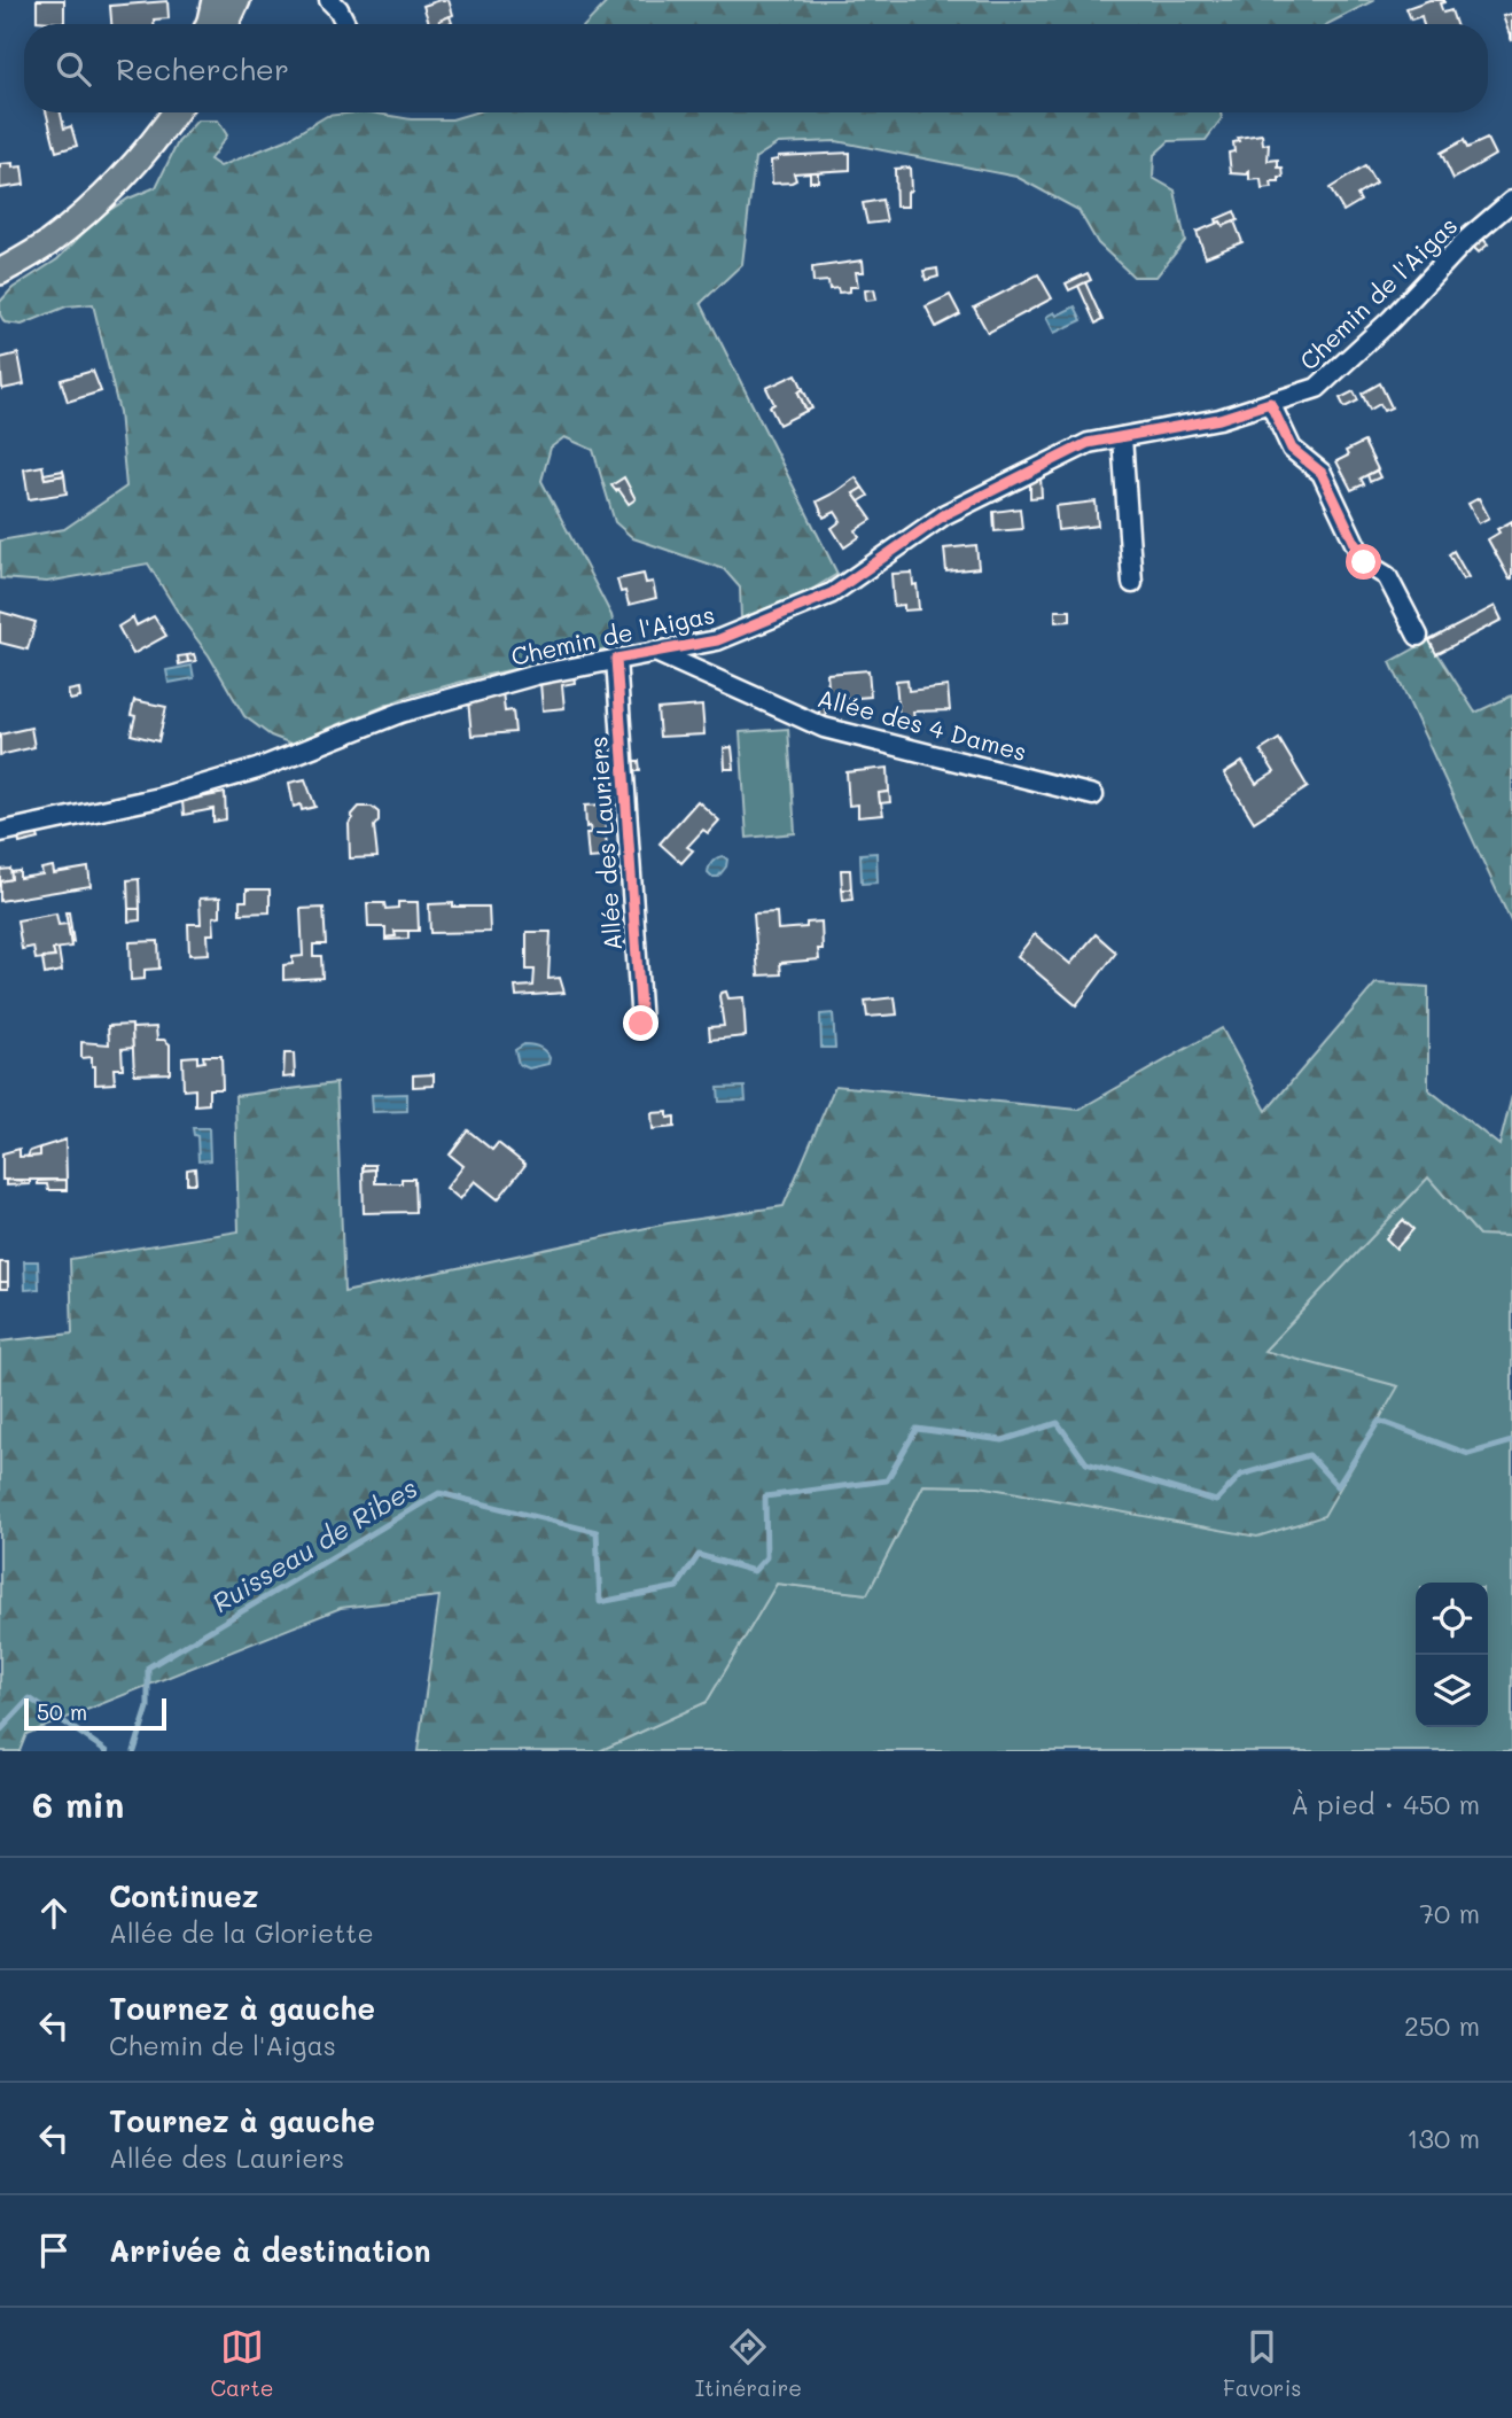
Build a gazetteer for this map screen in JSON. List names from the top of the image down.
{
  "streets": {
    "street": ["Chemin de l'Aigas", "Allée des 4 Dames", "Allée des Lauriers"]
  },
  "crossings": [
    ["Chemin de l'Aigas", "Allée des 4 Dames"],
    ["Chemin de l'Aigas", "Allée des Lauriers"]
  ],
  "water": ["Ruisseau de Ribes"],
  "scale_bar": "50 m",
  "page": {
    "search": "Rechercher",
    "scale": "50 m",
    "heading": ["6 min", "À pied · 450 m"],
    "list": [
      ["Continuez", "Allée de la Gloriette", "70 m"],
      ["Tournez à gauche", "Chemin de l'Aigas", "250 m"],
      ["Tournez à gauche", "Allée des Lauriers", "130 m"],
      "Arrivée à destination"
    ],
    "nav": ["Carte", "Itinéraire", "Favoris"]
  }
}
